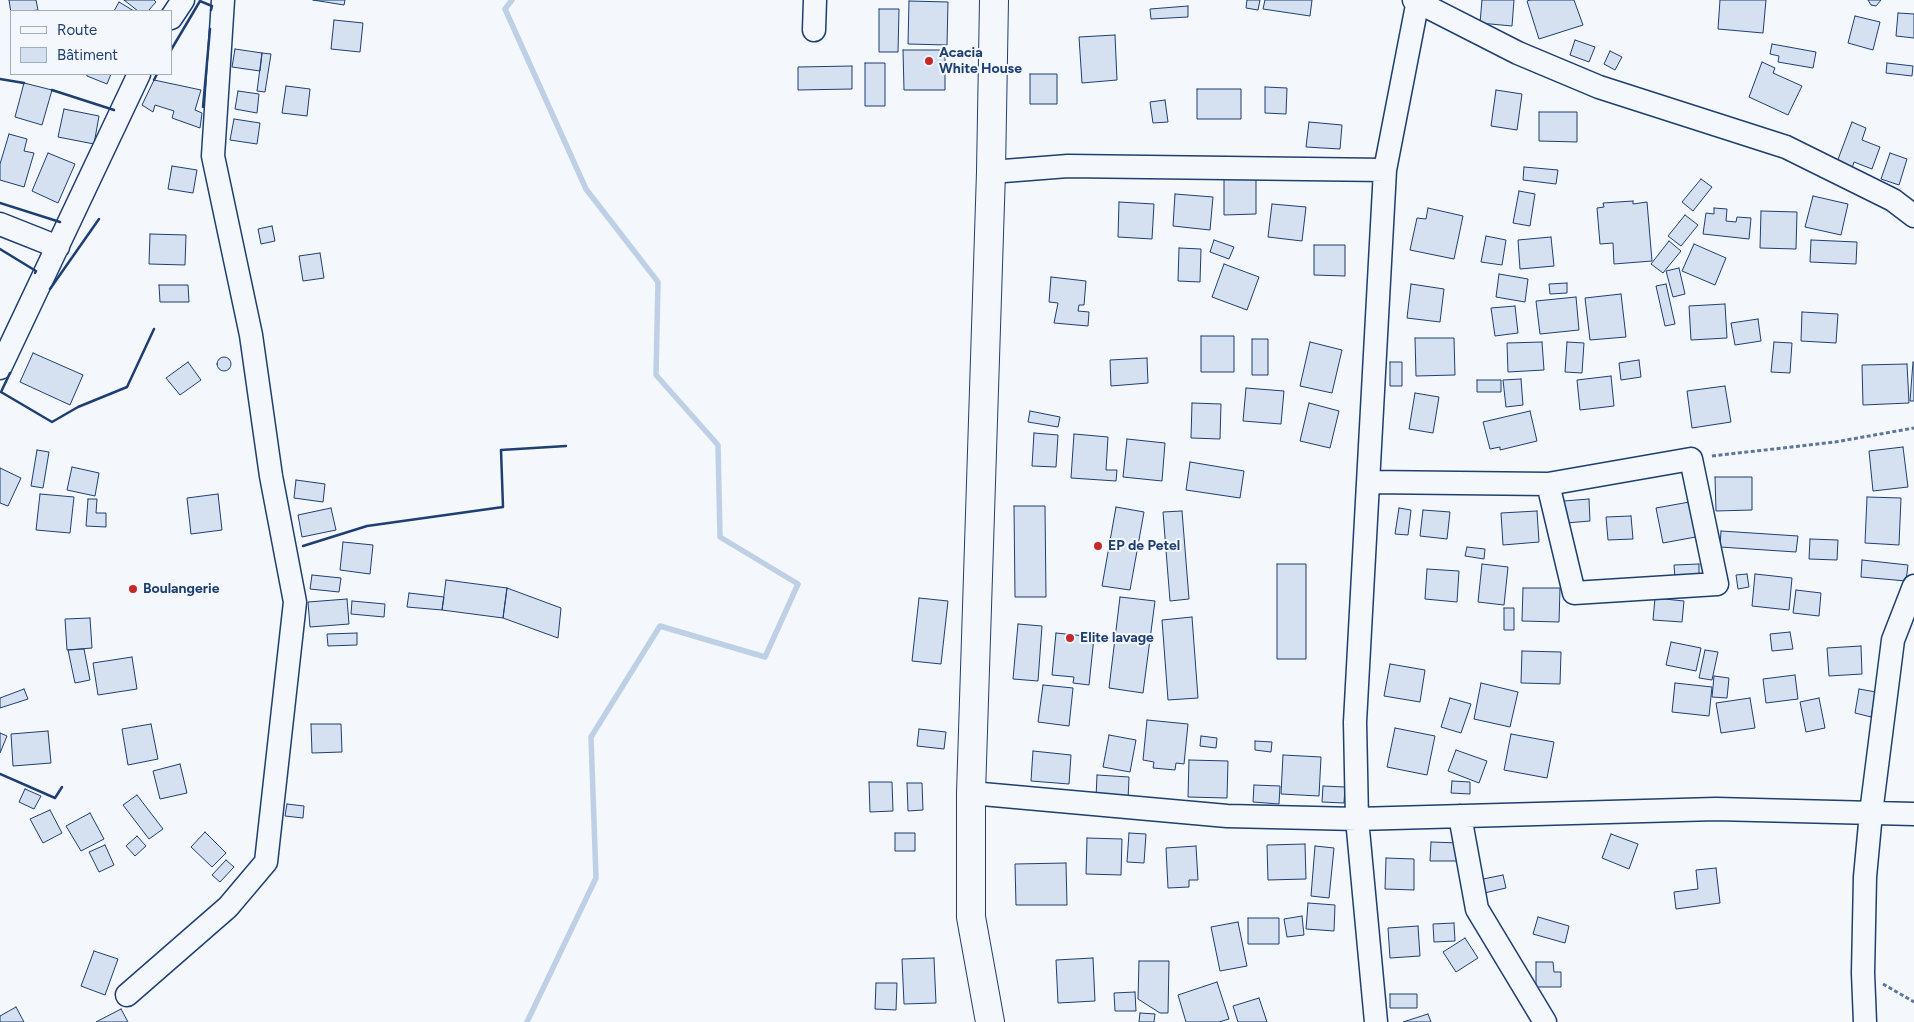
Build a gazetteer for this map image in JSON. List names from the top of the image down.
{
  "places": [
    "Acacia White House",
    "EP de Petel",
    "Boulangerie",
    "Elite lavage"
  ],
  "legend": ["Route", "Bâtiment"]
}
